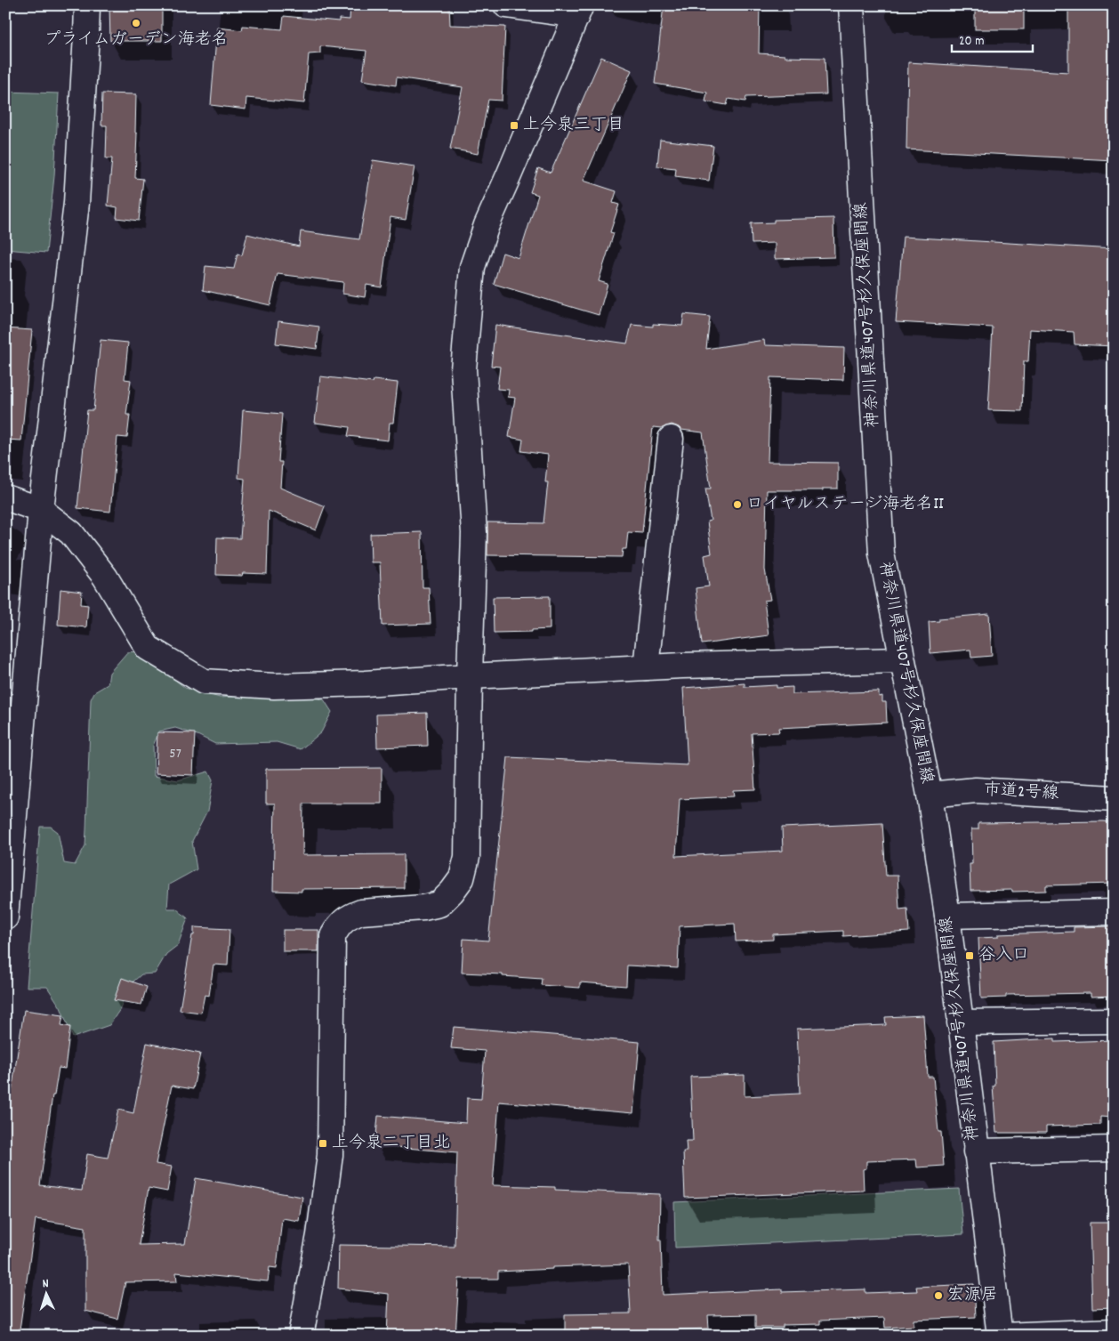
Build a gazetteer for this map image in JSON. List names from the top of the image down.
{
  "streets": {
    "street": ["神奈川県道407号杉久保座間線", "市道2号線"]
  },
  "crossings": [
    ["神奈川県道407号杉久保座間線", "市道2号線"]
  ],
  "places": {
    "other": ["プライムガーデン海老名", "ロイヤルステージ海老名II", "宏源居"],
    "transit": ["上今泉三丁目", "谷入口", "上今泉二丁目北"]
  },
  "house_numbers": ["57"],
  "scale_bar": "20 m",
  "north": "top"
}
